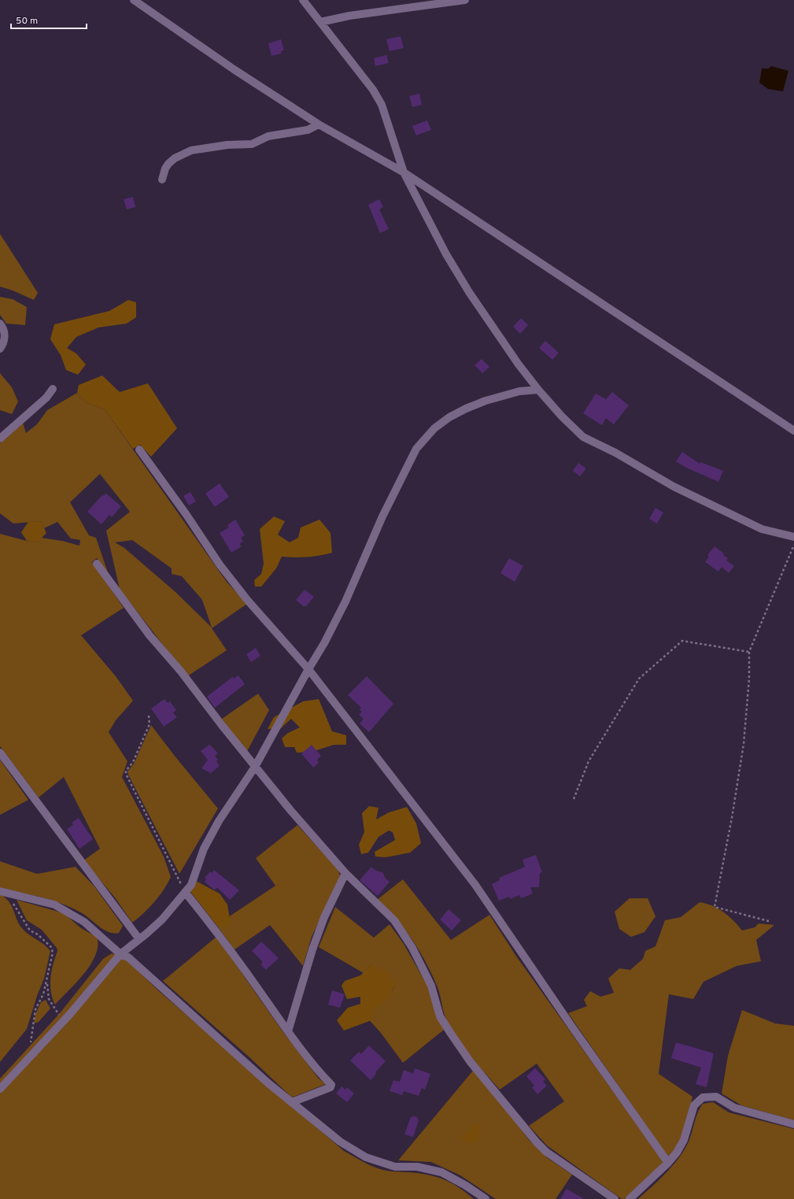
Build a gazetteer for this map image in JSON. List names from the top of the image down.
{
  "scale_bar": "50 m"
}
